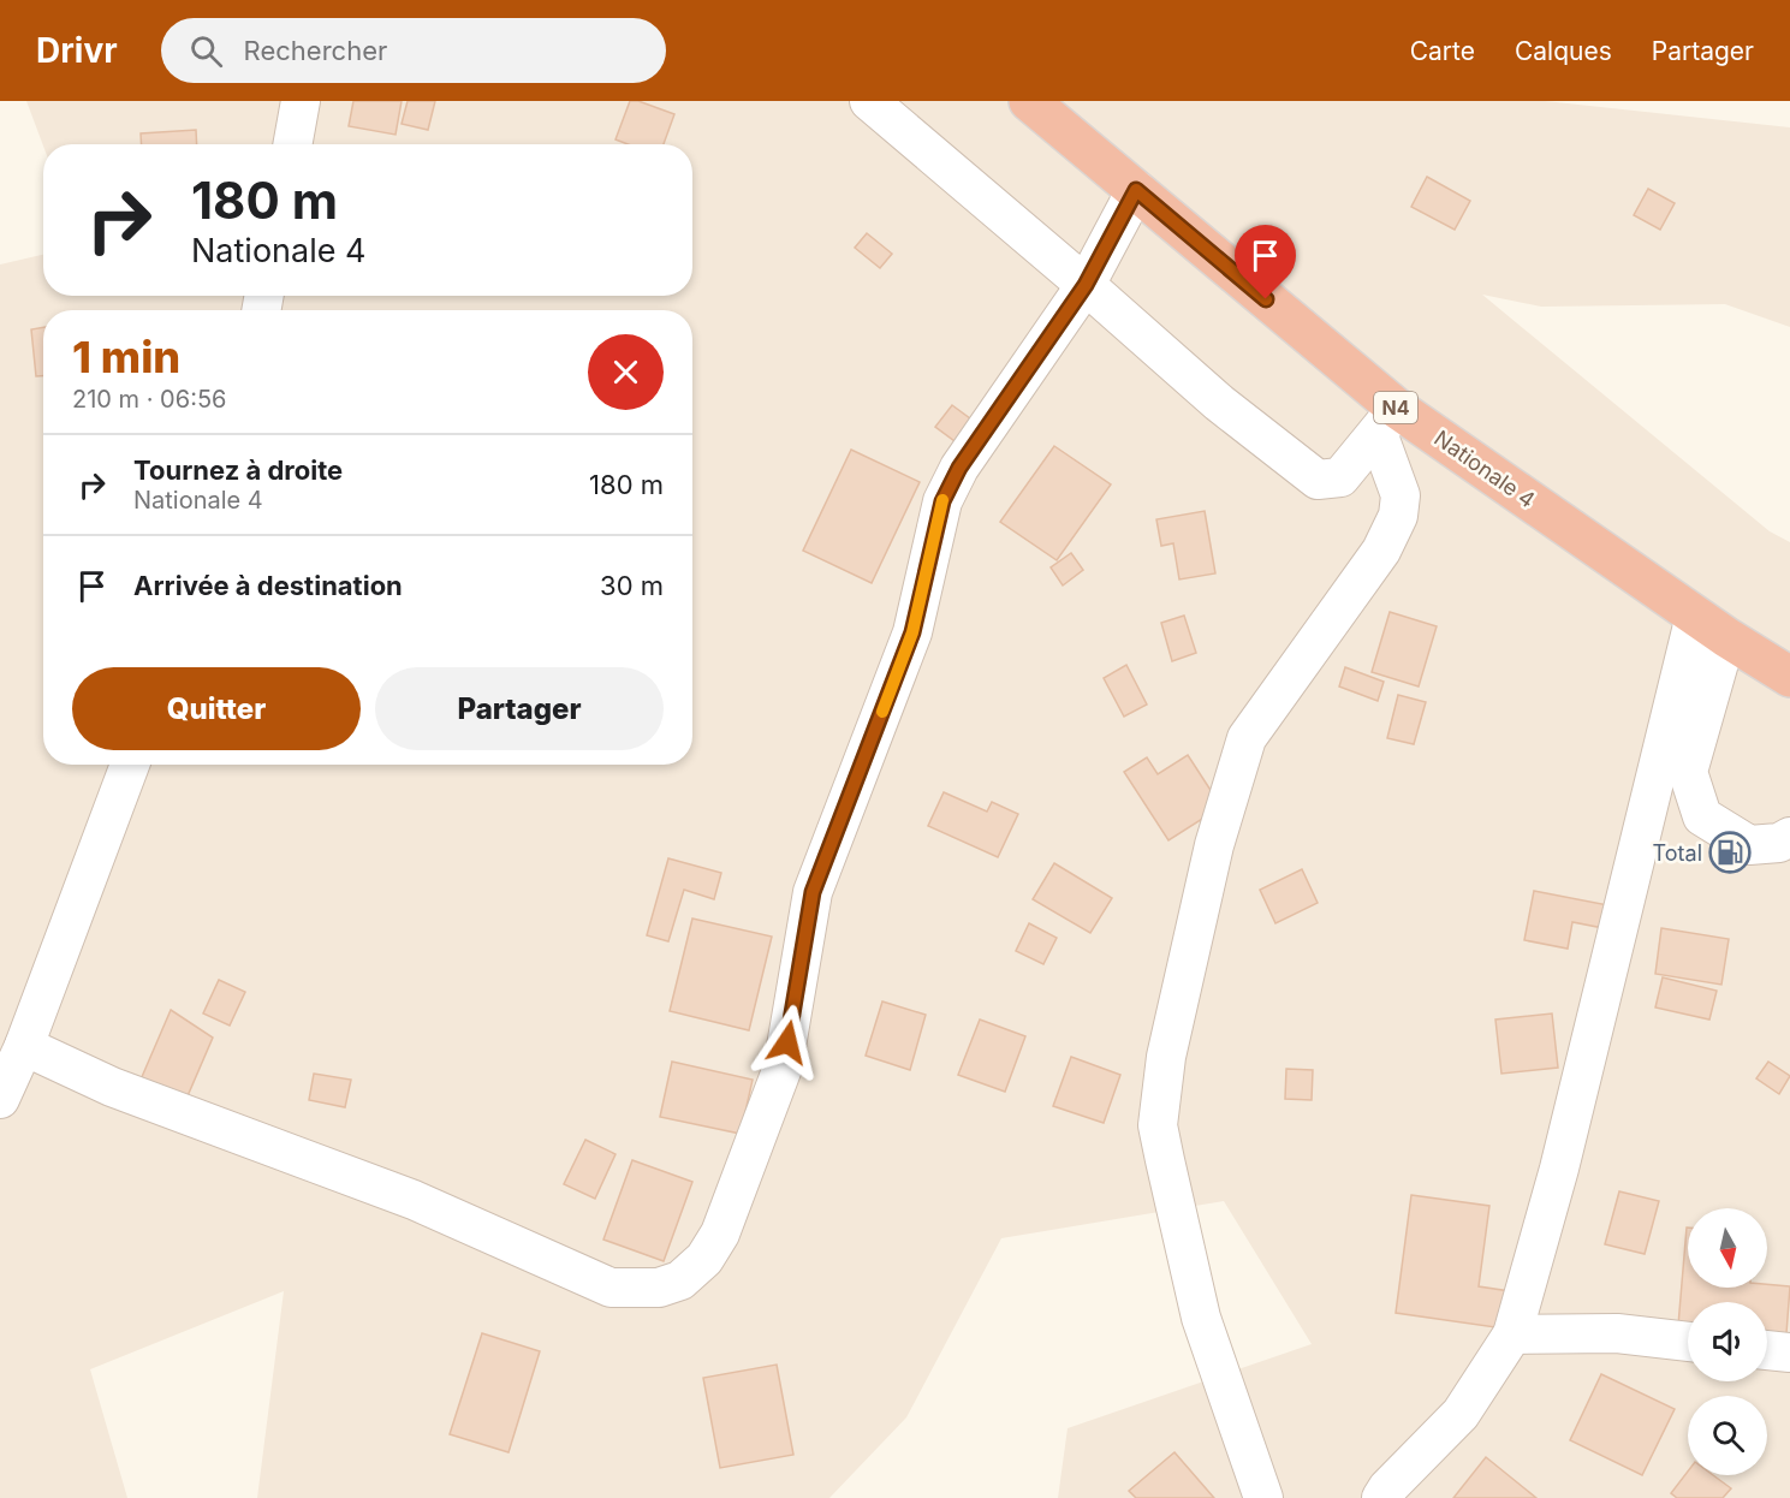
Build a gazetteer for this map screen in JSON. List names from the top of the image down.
{
  "streets": {
    "highway": ["N4", "Nationale 4"]
  },
  "places": {
    "fuel station": ["Total"]
  },
  "north": "bottom",
  "page": {
    "header": "Drivr",
    "search": "Rechercher",
    "nav": ["Carte", "Calques", "Partager"],
    "turn": ["180 m", "Nationale 4"],
    "heading": ["1 min", "210 m · 06:56"],
    "list": [
      {
        "name": "Tournez à droite",
        "note": "Nationale 4",
        "value": "180 m"
      },
      {
        "name": "Arrivée à destination",
        "value": "30 m"
      }
    ],
    "buttons": ["Quitter", "Partager"]
  }
}
